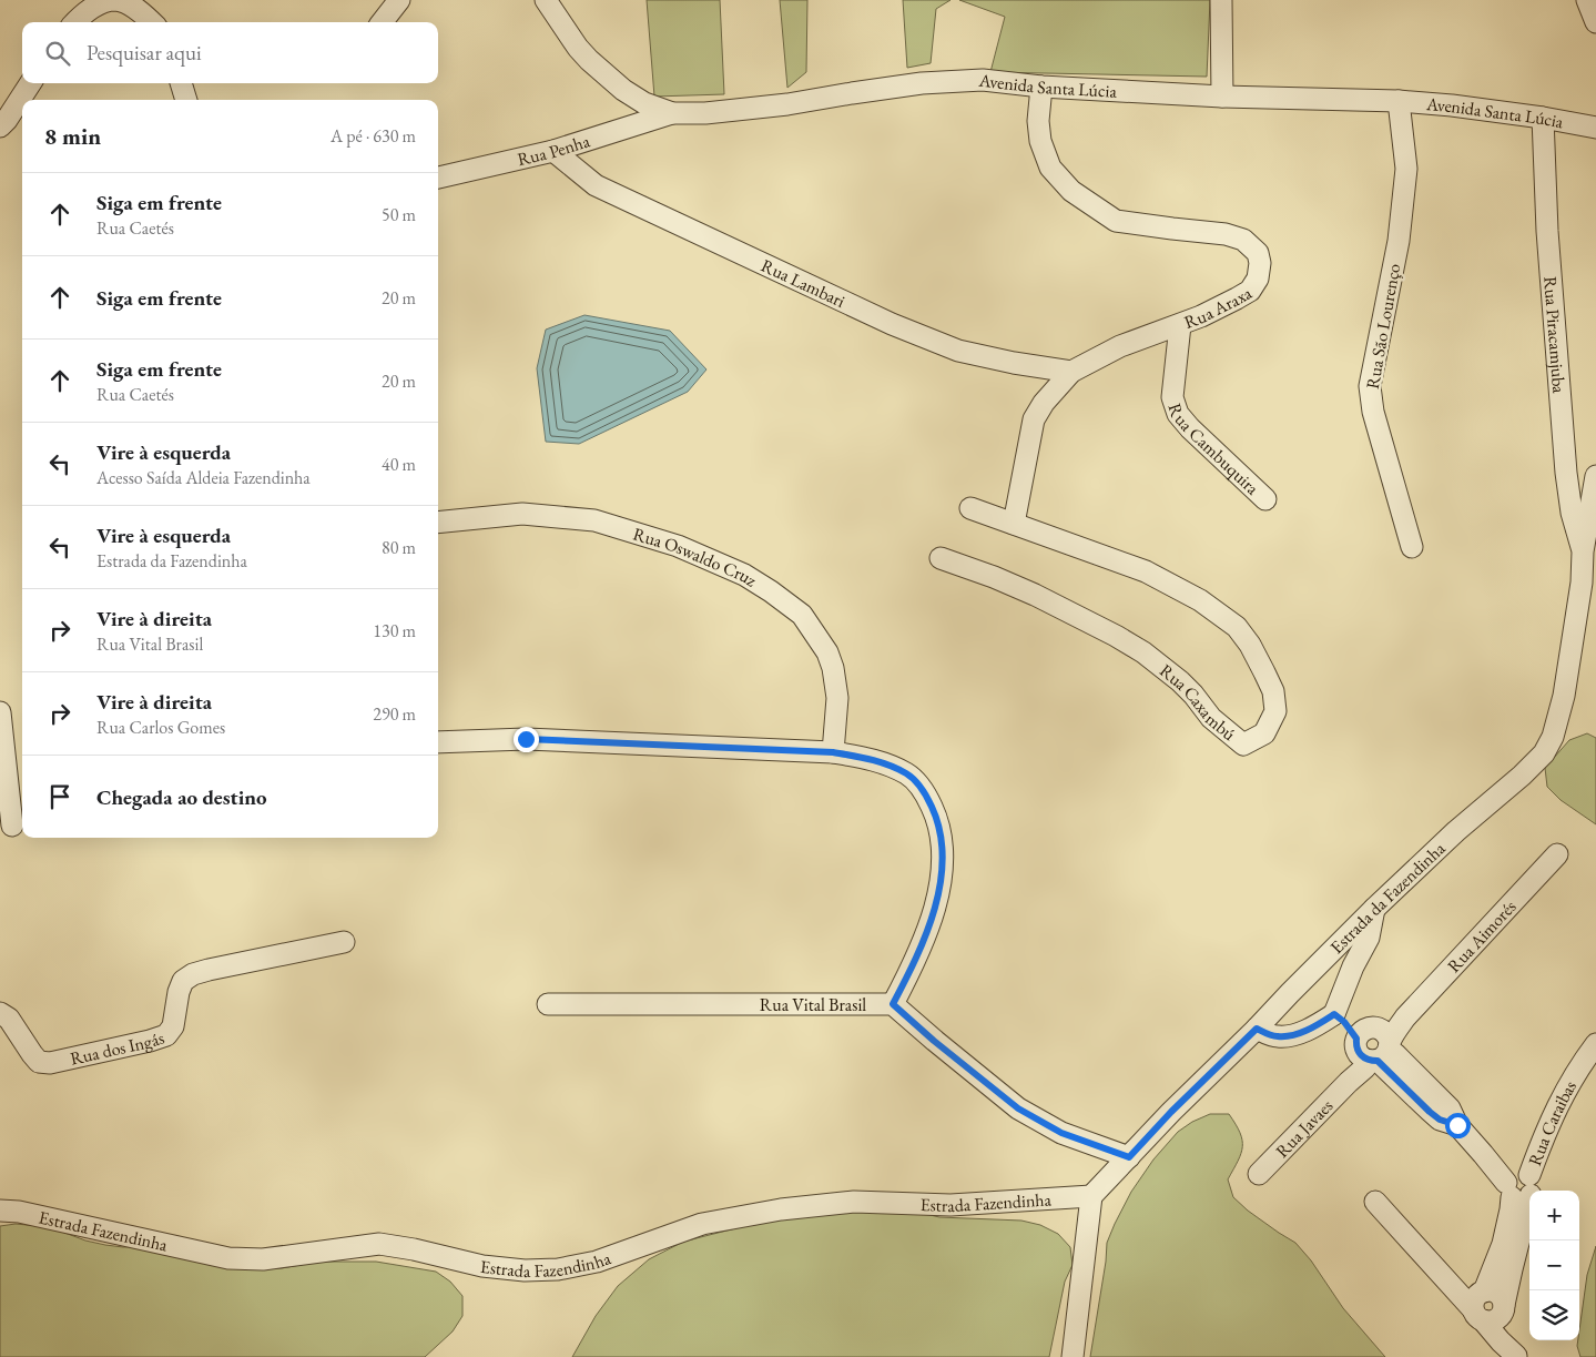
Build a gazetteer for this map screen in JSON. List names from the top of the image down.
{
  "streets": {
    "street": [
      "Avenida Santa Lúcia",
      "Rua Penha",
      "Rua Lambari",
      "Rua Araxa",
      "Rua São Lourenço",
      "Rua Piracamjuba",
      "Rua Cambuquira",
      "Rua Oswaldo Cruz",
      "Rua Caxambú",
      "Estrada da Fazendinha",
      "Rua Aimorés",
      "Rua Vital Brasil",
      "Rua dos Ingás",
      "Rua Caraibas",
      "Rua Javaes",
      "Estrada Fazendinha"
    ]
  },
  "crossings": [
    ["Avenida Santa Lúcia", "Rua Penha"],
    ["Avenida Santa Lúcia", "Rua Araxa"],
    ["Avenida Santa Lúcia", "Rua São Lourenço"],
    ["Avenida Santa Lúcia", "Rua Piracamjuba"],
    ["Rua Penha", "Rua Lambari"],
    ["Rua Lambari", "Rua Araxa"],
    ["Rua Araxa", "Rua Cambuquira"],
    ["Rua Araxa", "Rua Caxambú"],
    ["Rua Piracamjuba", "Estrada da Fazendinha"],
    ["Estrada da Fazendinha", "Rua Vital Brasil"],
    ["Estrada da Fazendinha", "Estrada Fazendinha"],
    ["Rua Aimorés", "Rua Javaes"]
  ],
  "page": {
    "search": "Pesquisar aqui",
    "heading": ["8 min", "A pé · 630 m"],
    "list": [
      ["Siga em frente", "Rua Caetés", "50 m"],
      ["Siga em frente", "20 m"],
      ["Siga em frente", "Rua Caetés", "20 m"],
      ["Vire à esquerda", "Acesso Saída Aldeia Fazendinha", "40 m"],
      ["Vire à esquerda", "Estrada da Fazendinha", "80 m"],
      ["Vire à direita", "Rua Vital Brasil", "130 m"],
      ["Vire à direita", "Rua Carlos Gomes", "290 m"],
      "Chegada ao destino"
    ],
    "map_buttons": ["+", "−"]
  }
}
